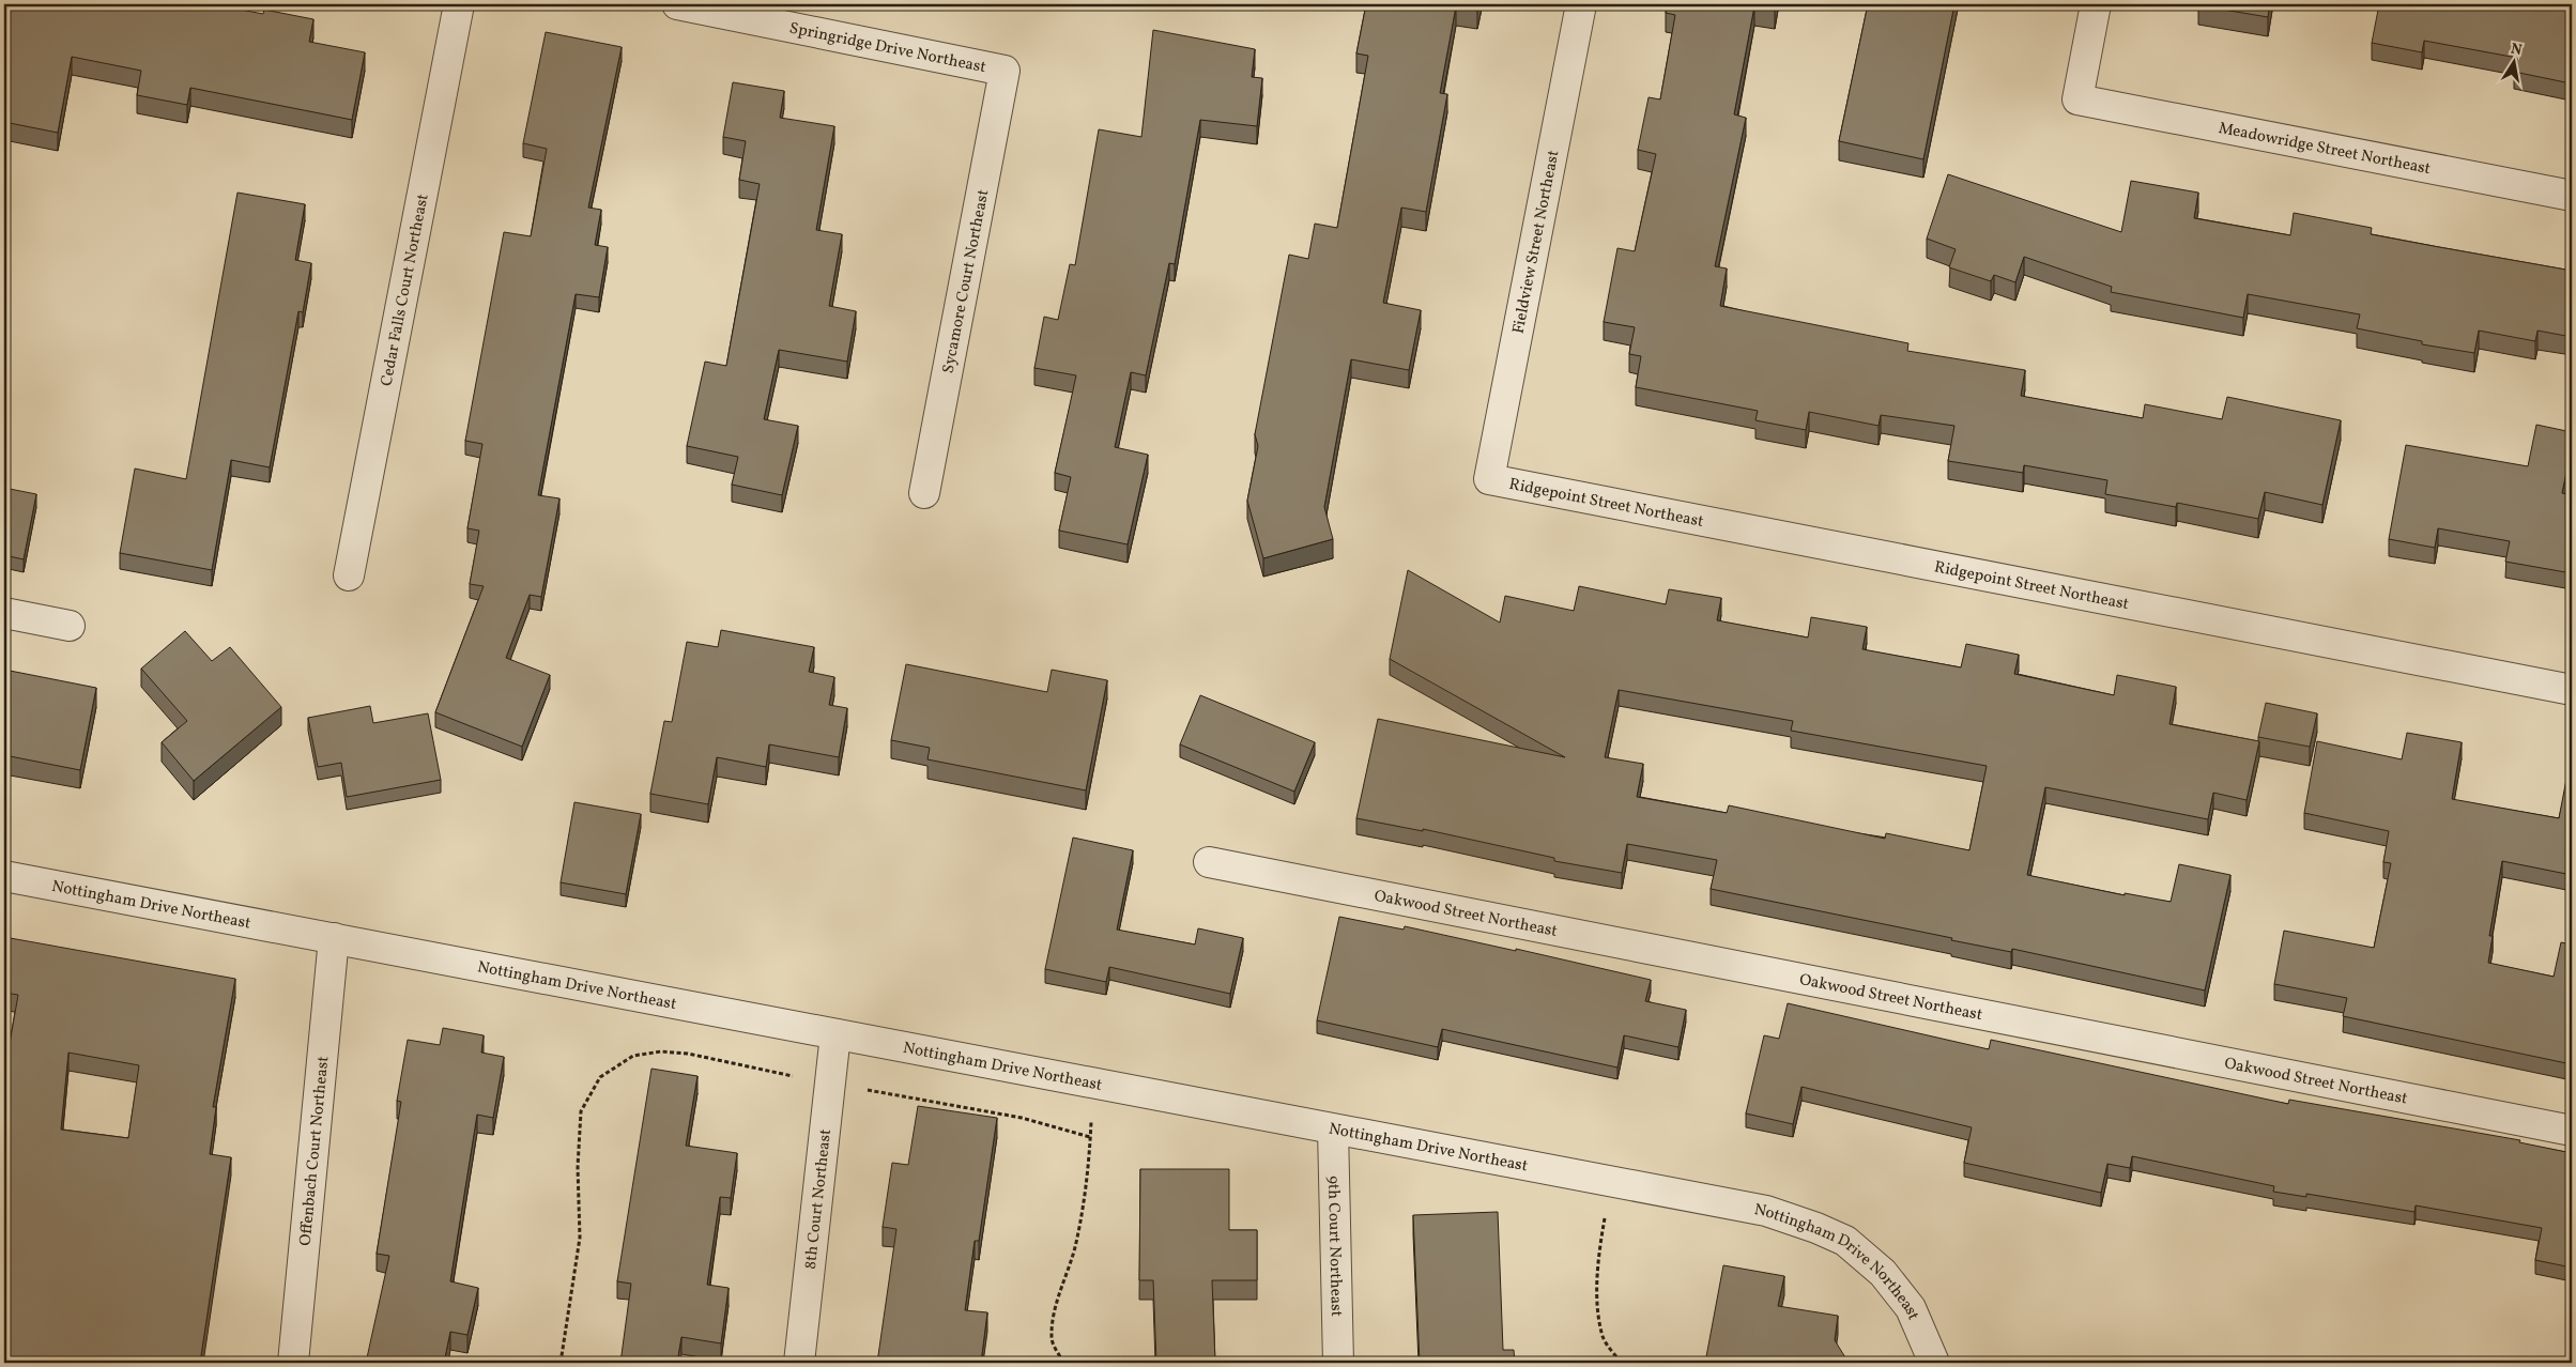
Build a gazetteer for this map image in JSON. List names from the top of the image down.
{
  "streets": {
    "street": [
      "Springridge Drive Northeast",
      "Meadowridge Street Northeast",
      "Fieldview Street Northeast",
      "Sycamore Court Northeast",
      "Cedar Falls Court Northeast",
      "Ridgepoint Street Northeast",
      "Nottingham Drive Northeast",
      "Oakwood Street Northeast",
      "Offenbach Court Northeast",
      "8th Court Northeast",
      "9th Court Northeast"
    ]
  },
  "crossings": [
    ["Springridge Drive Northeast", "Sycamore Court Northeast"],
    ["Fieldview Street Northeast", "Ridgepoint Street Northeast"],
    ["Nottingham Drive Northeast", "Offenbach Court Northeast"],
    ["Nottingham Drive Northeast", "8th Court Northeast"],
    ["Nottingham Drive Northeast", "9th Court Northeast"]
  ],
  "north": "top"
}
